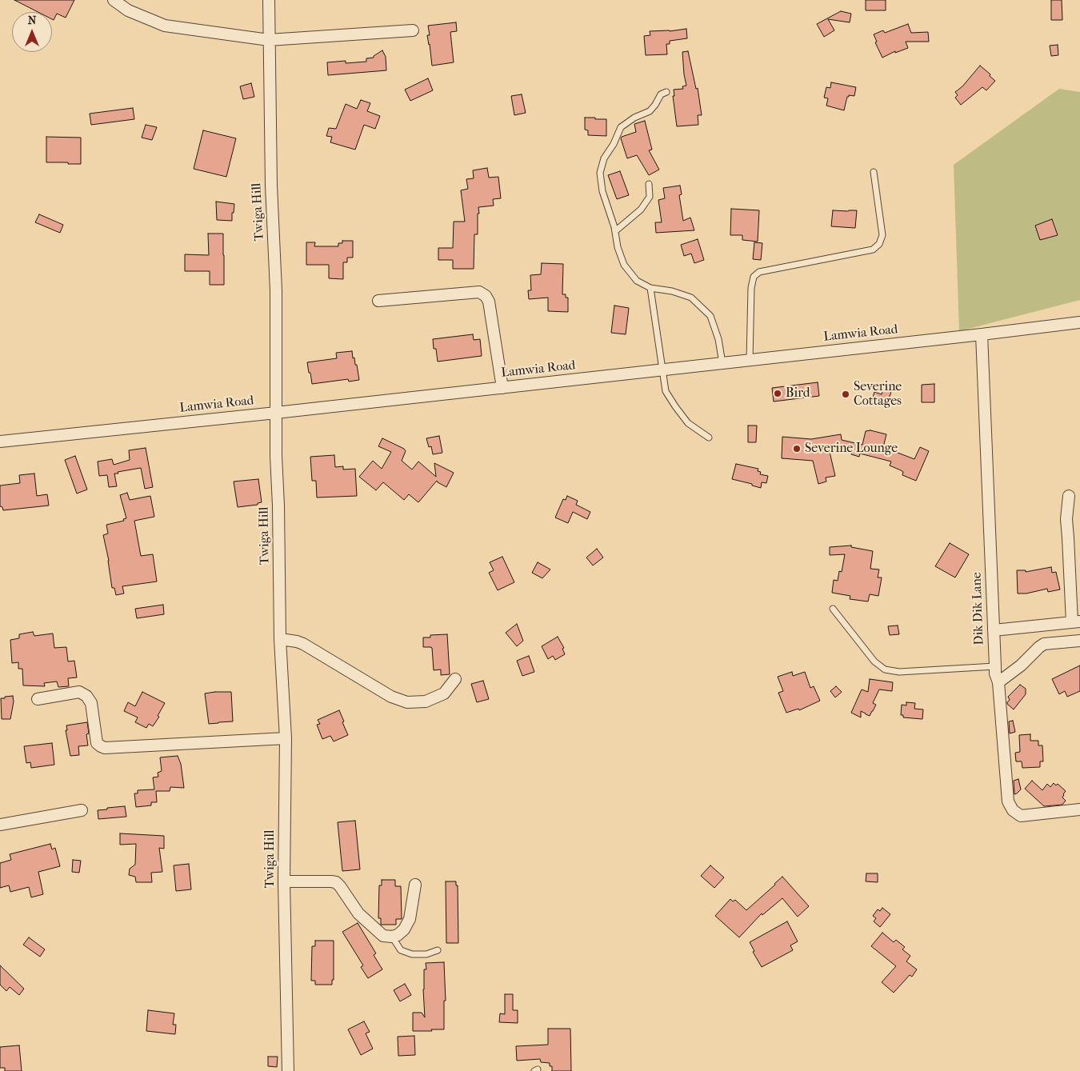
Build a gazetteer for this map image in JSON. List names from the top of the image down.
{
  "streets": {
    "street": ["Twiga Hill", "Lamwia Road", "Dik Dik Lane"]
  },
  "crossings": [
    ["Twiga Hill", "Lamwia Road"],
    ["Lamwia Road", "Dik Dik Lane"]
  ],
  "places": ["Bird", "Severine Cottages", "Severine Lounge"],
  "north": "top"
}
